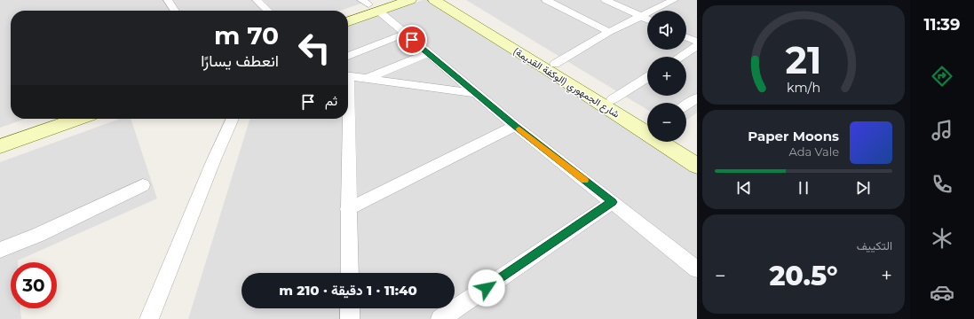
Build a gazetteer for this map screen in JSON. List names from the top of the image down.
{
  "streets": {
    "main road": ["شارع الجمهوري (الوكفة القديمة)"]
  },
  "page": {
    "tabs": "11:39",
    "map_buttons": ["+", "−"],
    "turn": ["70 m", "انعطف يسارًا"],
    "then": "ثم",
    "song": ["Paper Moons", "Ada Vale"],
    "tile": "التكييف",
    "heat": ["−", "20.5°", "+"],
    "limit": "30",
    "trip": "11:40 · 1 دقيقة · 210 m",
    "gauge": ["21", "km/h"]
  }
}
